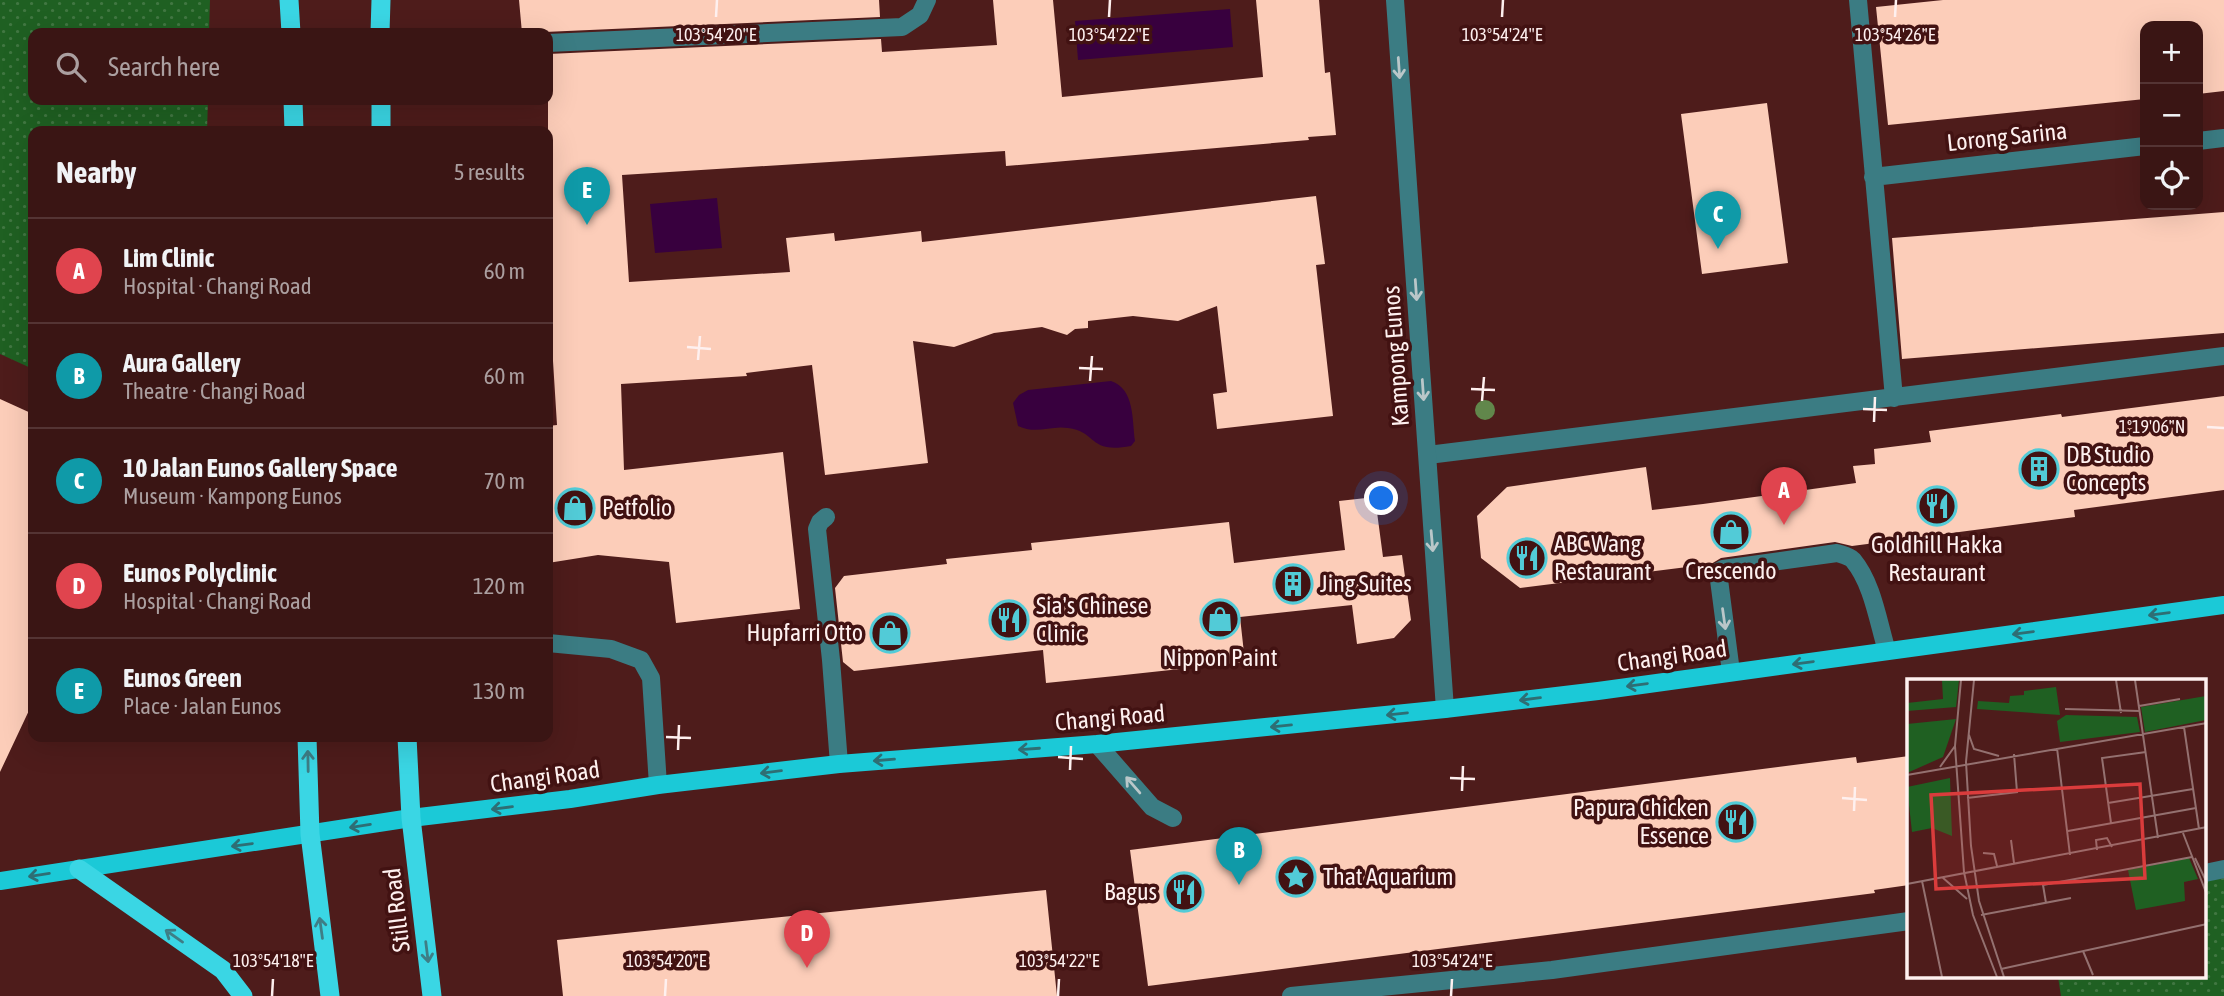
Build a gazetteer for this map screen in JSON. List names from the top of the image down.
{
  "streets": {
    "highway": ["Still Road"],
    "main road": ["Changi Road"],
    "street": ["Lorong Sarina", "Kampong Eunos"]
  },
  "crossings": [
    ["Kampong Eunos", "Changi Road"],
    ["Changi Road", "Still Road"]
  ],
  "one_way": ["Kampong Eunos", "Changi Road"],
  "places": {
    "building": ["DB Studio Concepts", "Jing Suites"],
    "restaurant": [
      "Goldhill Hakka Restaurant",
      "ABC Wang Restaurant",
      "Sia's Chinese Clinic",
      "Papura Chicken Essence",
      "Bagus"
    ],
    "shop": [
      "Petfolio",
      "Crescendo",
      "Nippon Paint",
      "Hupfarri Otto"
    ],
    "place": ["That Aquarium"]
  },
  "page": {
    "map_buttons": ["+", "−"],
    "search": "Search here",
    "heading": ["Nearby", "5 results"],
    "pins": [
      "E",
      "C",
      "A",
      "B",
      "D"
    ],
    "list": [
      {
        "mark": "A",
        "name": "Lim Clinic",
        "note": "Hospital · Changi Road",
        "value": "60 m"
      },
      {
        "mark": "B",
        "name": "Aura Gallery",
        "note": "Theatre · Changi Road",
        "value": "60 m"
      },
      {
        "mark": "C",
        "name": "10 Jalan Eunos Gallery Space",
        "note": "Museum · Kampong Eunos",
        "value": "70 m"
      },
      {
        "mark": "D",
        "name": "Eunos Polyclinic",
        "note": "Hospital · Changi Road",
        "value": "120 m"
      },
      {
        "mark": "E",
        "name": "Eunos Green",
        "note": "Place · Jalan Eunos",
        "value": "130 m"
      }
    ]
  },
  "coordinates": [
    "103°54'20\"E",
    "103°54'22\"E",
    "103°54'24\"E",
    "103°54'26\"E",
    "1°19'06\"N",
    "103°54'18\"E"
  ]
}
